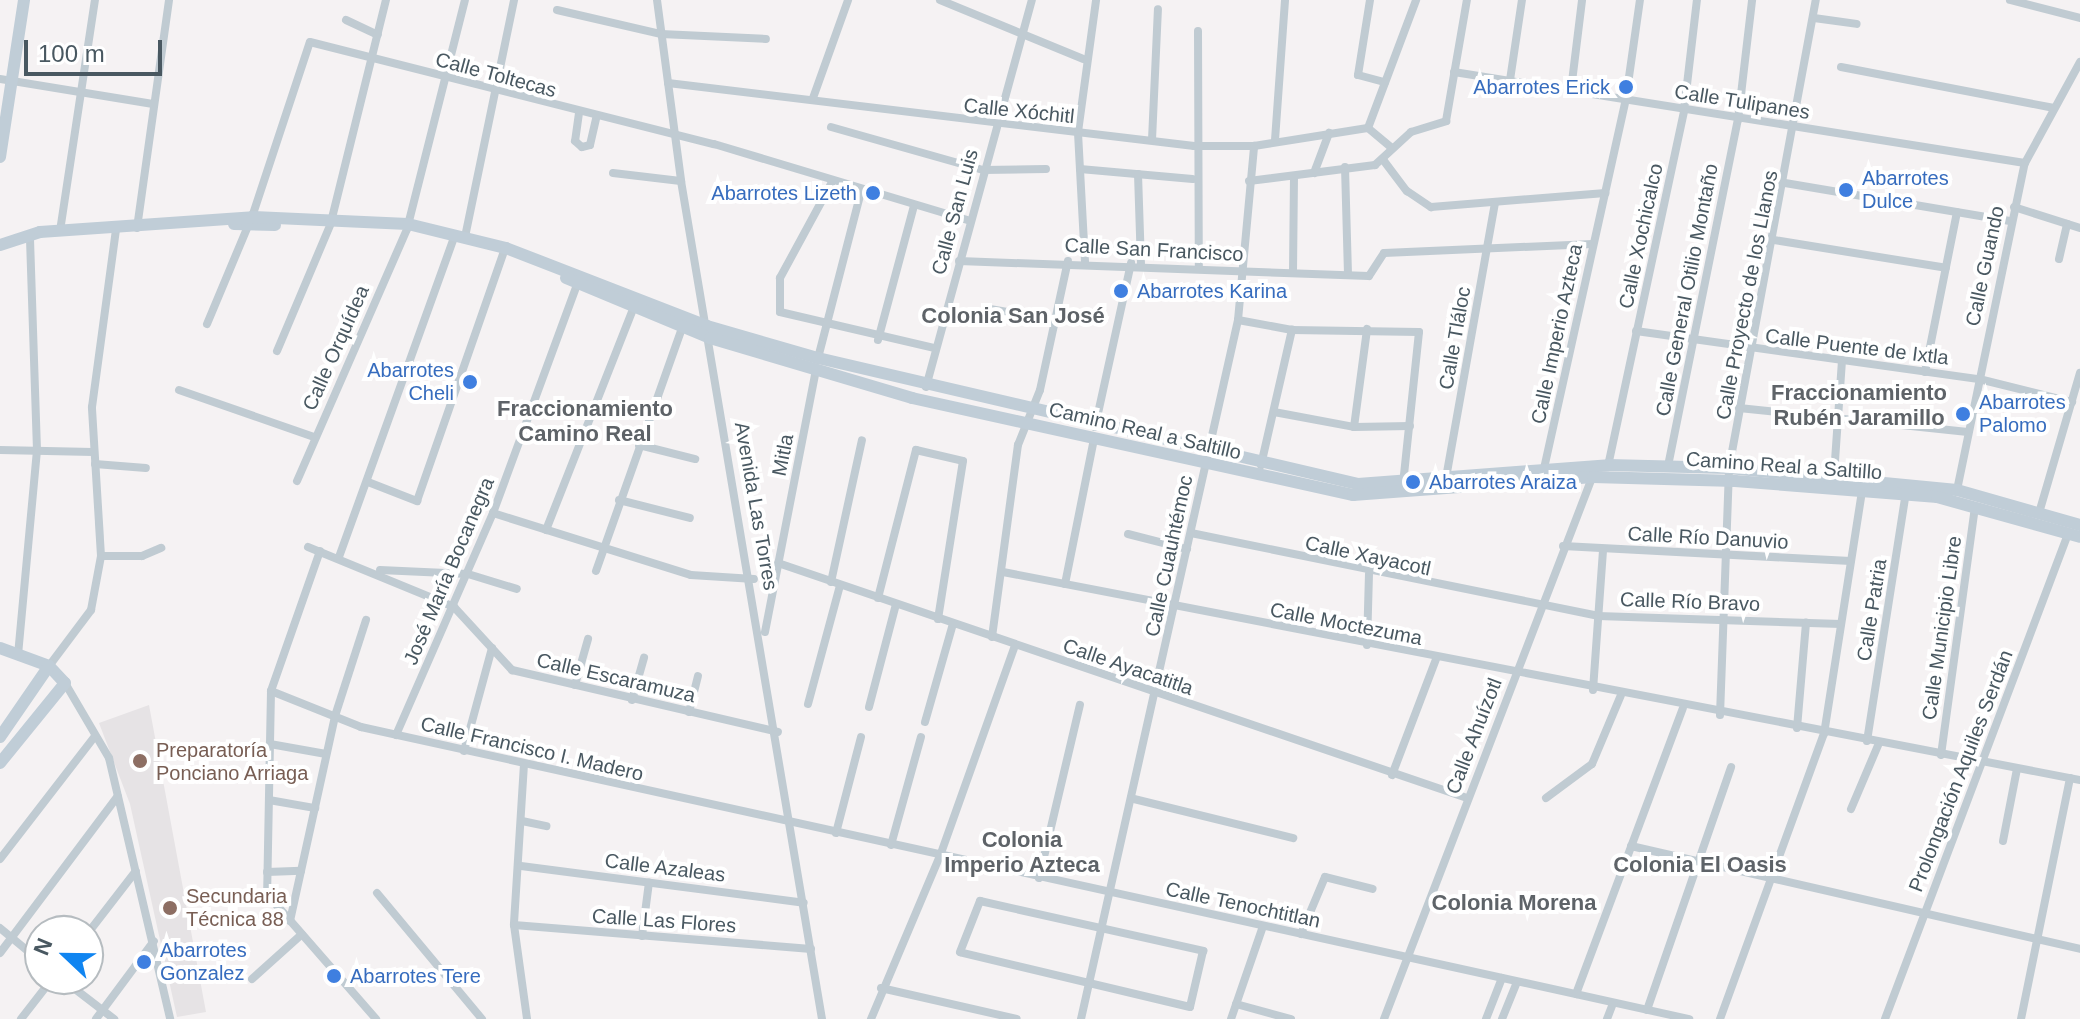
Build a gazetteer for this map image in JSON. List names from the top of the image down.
{
  "streets": {
    "street": [
      "Calle Toltecas",
      "Calle Tulipanes",
      "Calle Xóchitl",
      "Calle San Luis",
      "Calle Xochicalco",
      "Calle San Francisco",
      "Calle Guando",
      "Calle General Otilio Montaño",
      "Calle Proyecto de los Llanos",
      "Calle Imperio Azteca",
      "Calle Tláloc",
      "Calle Puente de Ixtla",
      "Calle Orquídea",
      "Camino Real a Saltillo",
      "Mitla",
      "Avenida Las Torres",
      "Calle Río Danuvio",
      "Calle Cuauhtémoc",
      "Calle Xayacotl",
      "José María Bocanegra",
      "Calle Río Bravo",
      "Calle Patria",
      "Calle Moctezuma",
      "Calle Municipio Libre",
      "Calle Ayacatitla",
      "Calle Escaramuza",
      "Calle Ahuízotl",
      "Calle Francisco I. Madero",
      "Prolongación Aquiles Serdán",
      "Calle Azaleas",
      "Calle Tenochtitlan",
      "Calle Las Flores"
    ]
  },
  "crossings": [
    ["Calle Toltecas", "Calle San Luis"],
    ["Calle Toltecas", "Calle Orquídea"],
    ["Calle Toltecas", "Camino Real a Saltillo"],
    ["Calle Toltecas", "Mitla"],
    ["Calle Toltecas", "Avenida Las Torres"],
    ["Calle Tulipanes", "Calle Xochicalco"],
    ["Calle Tulipanes", "Calle Guando"],
    ["Calle Tulipanes", "Calle General Otilio Montaño"],
    ["Calle Tulipanes", "Calle Proyecto de los Llanos"],
    ["Calle Tulipanes", "Calle Imperio Azteca"],
    ["Calle Xóchitl", "Calle San Luis"],
    ["Calle Xóchitl", "Avenida Las Torres"],
    ["Calle Xóchitl", "Calle Cuauhtémoc"],
    ["Calle San Luis", "Calle San Francisco"],
    ["Calle San Luis", "Camino Real a Saltillo"],
    ["Calle Xochicalco", "Calle Puente de Ixtla"],
    ["Calle Xochicalco", "Camino Real a Saltillo"],
    ["Calle Xochicalco", "Calle Ahuízotl"],
    ["Calle San Francisco", "Calle Cuauhtémoc"],
    ["Calle Guando", "Calle Puente de Ixtla"],
    ["Calle Guando", "Camino Real a Saltillo"],
    ["Calle General Otilio Montaño", "Calle Puente de Ixtla"],
    ["Calle General Otilio Montaño", "Camino Real a Saltillo"],
    ["Calle Proyecto de los Llanos", "Calle Puente de Ixtla"],
    ["Calle Proyecto de los Llanos", "Camino Real a Saltillo"],
    ["Calle Imperio Azteca", "Camino Real a Saltillo"],
    ["Calle Tláloc", "Camino Real a Saltillo"],
    ["Calle Orquídea", "Camino Real a Saltillo"],
    ["Camino Real a Saltillo", "Mitla"],
    ["Camino Real a Saltillo", "Avenida Las Torres"],
    ["Camino Real a Saltillo", "Calle Cuauhtémoc"],
    ["Camino Real a Saltillo", "José María Bocanegra"],
    ["Camino Real a Saltillo", "Calle Patria"],
    ["Camino Real a Saltillo", "Calle Municipio Libre"],
    ["Camino Real a Saltillo", "Calle Ahuízotl"],
    ["Camino Real a Saltillo", "Prolongación Aquiles Serdán"],
    ["Mitla", "Avenida Las Torres"],
    ["Mitla", "Calle Ayacatitla"],
    ["Avenida Las Torres", "Calle Escaramuza"],
    ["Avenida Las Torres", "Calle Francisco I. Madero"],
    ["Avenida Las Torres", "Calle Azaleas"],
    ["Avenida Las Torres", "Calle Tenochtitlan"],
    ["Avenida Las Torres", "Calle Las Flores"],
    ["Calle Río Danuvio", "Calle Ahuízotl"],
    ["Calle Cuauhtémoc", "Calle Xayacotl"],
    ["Calle Cuauhtémoc", "Calle Moctezuma"],
    ["Calle Cuauhtémoc", "Calle Ayacatitla"],
    ["Calle Cuauhtémoc", "Calle Tenochtitlan"],
    ["Calle Xayacotl", "Calle Río Bravo"],
    ["Calle Xayacotl", "Calle Ahuízotl"],
    ["José María Bocanegra", "Calle Escaramuza"],
    ["José María Bocanegra", "Calle Francisco I. Madero"],
    ["Calle Río Bravo", "Calle Ahuízotl"],
    ["Calle Patria", "Calle Moctezuma"],
    ["Calle Moctezuma", "Calle Municipio Libre"],
    ["Calle Moctezuma", "Calle Ahuízotl"],
    ["Calle Moctezuma", "Prolongación Aquiles Serdán"],
    ["Calle Ayacatitla", "Calle Ahuízotl"],
    ["Calle Ahuízotl", "Calle Tenochtitlan"],
    ["Calle Francisco I. Madero", "Calle Tenochtitlan"]
  ],
  "districts": [
    "Colonia San José",
    "Fraccionamiento Rubén Jaramillo",
    "Fraccionamiento Camino Real",
    "Colonia Imperio Azteca",
    "Colonia El Oasis",
    "Colonia Morena"
  ],
  "places": [
    "Abarrotes Erick",
    "Abarrotes Dulce",
    "Abarrotes Lizeth",
    "Abarrotes Karina",
    "Abarrotes Cheli",
    "Abarrotes Palomo",
    "Abarrotes Araiza",
    "Preparatoría Ponciano Arriaga",
    "Secundaria Técnica 88",
    "Abarrotes Gonzalez",
    "Abarrotes Tere"
  ],
  "scale_bar": "100 m",
  "north": "left"
}
